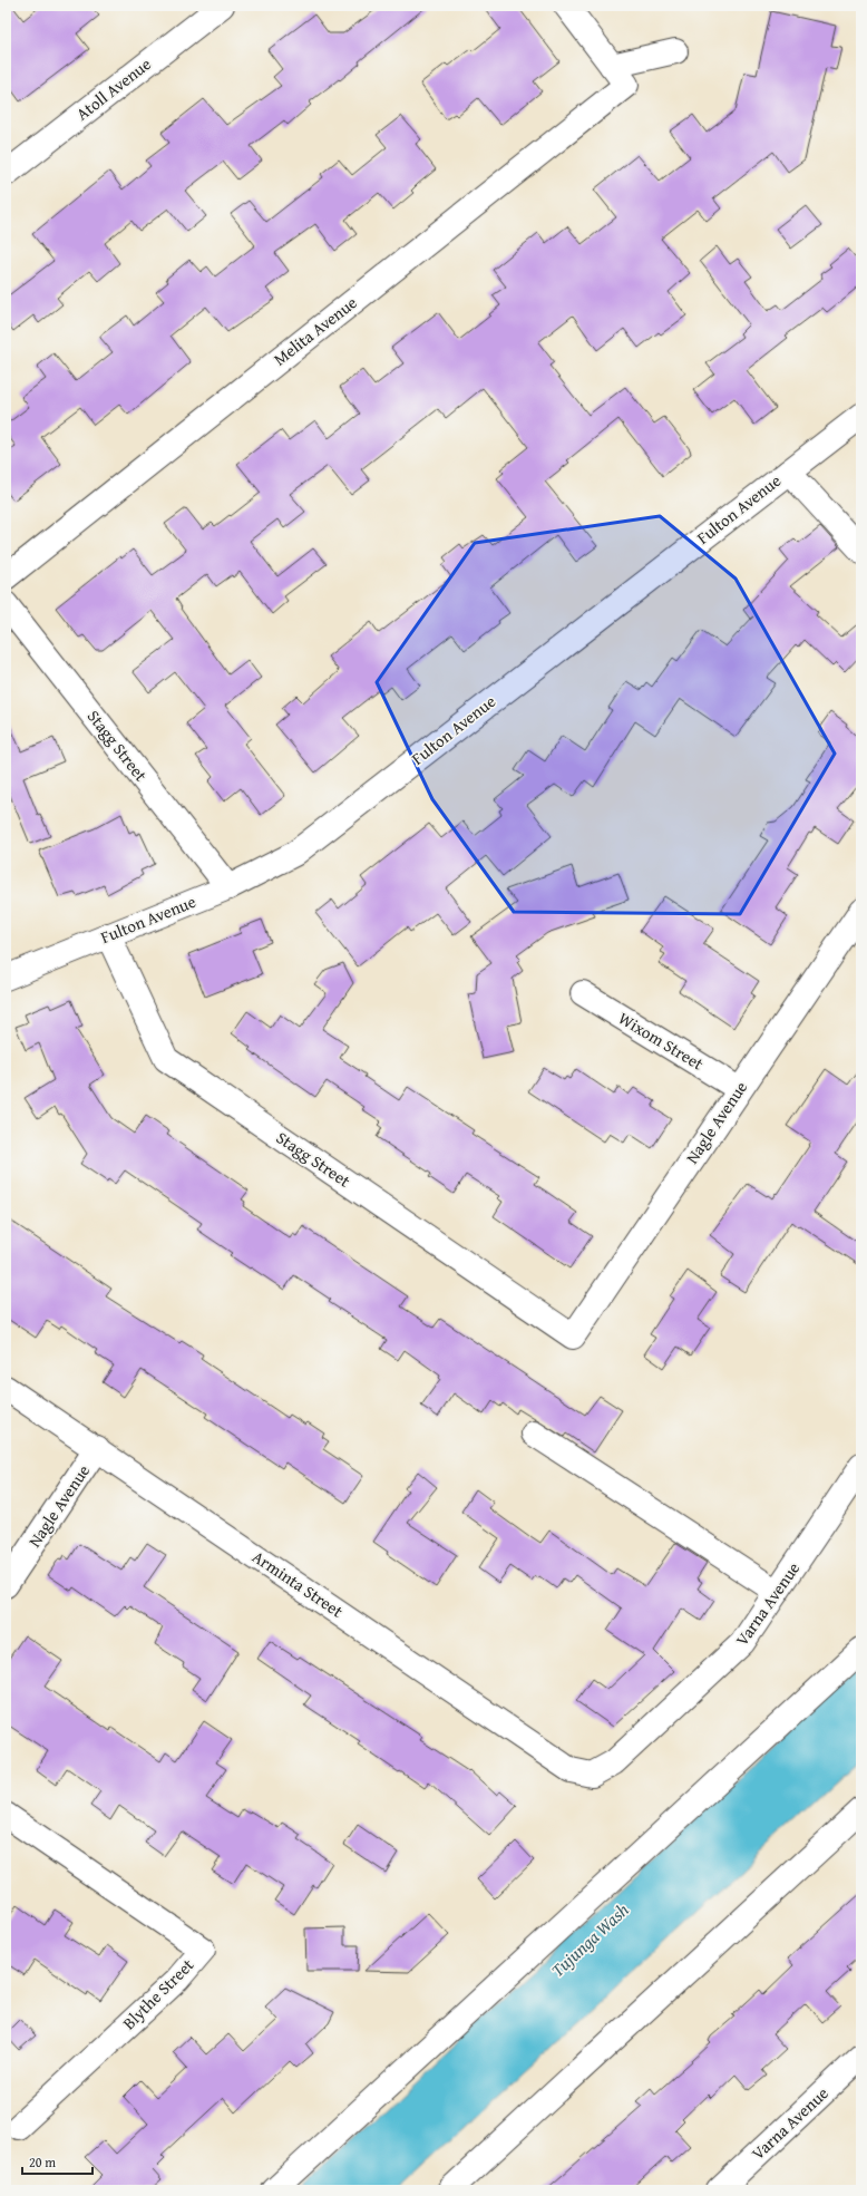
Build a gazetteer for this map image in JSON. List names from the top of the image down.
{
  "streets": {
    "street": [
      "Atoll Avenue",
      "Melita Avenue",
      "Fulton Avenue",
      "Stagg Street",
      "Wixom Street",
      "Nagle Avenue",
      "Arminta Street",
      "Varna Avenue",
      "Blythe Street"
    ]
  },
  "crossings": [
    ["Fulton Avenue", "Stagg Street"],
    ["Stagg Street", "Nagle Avenue"],
    ["Wixom Street", "Nagle Avenue"],
    ["Nagle Avenue", "Arminta Street"],
    ["Arminta Street", "Varna Avenue"]
  ],
  "water": ["Tujunga Wash"],
  "scale_bar": "20 m"
}
